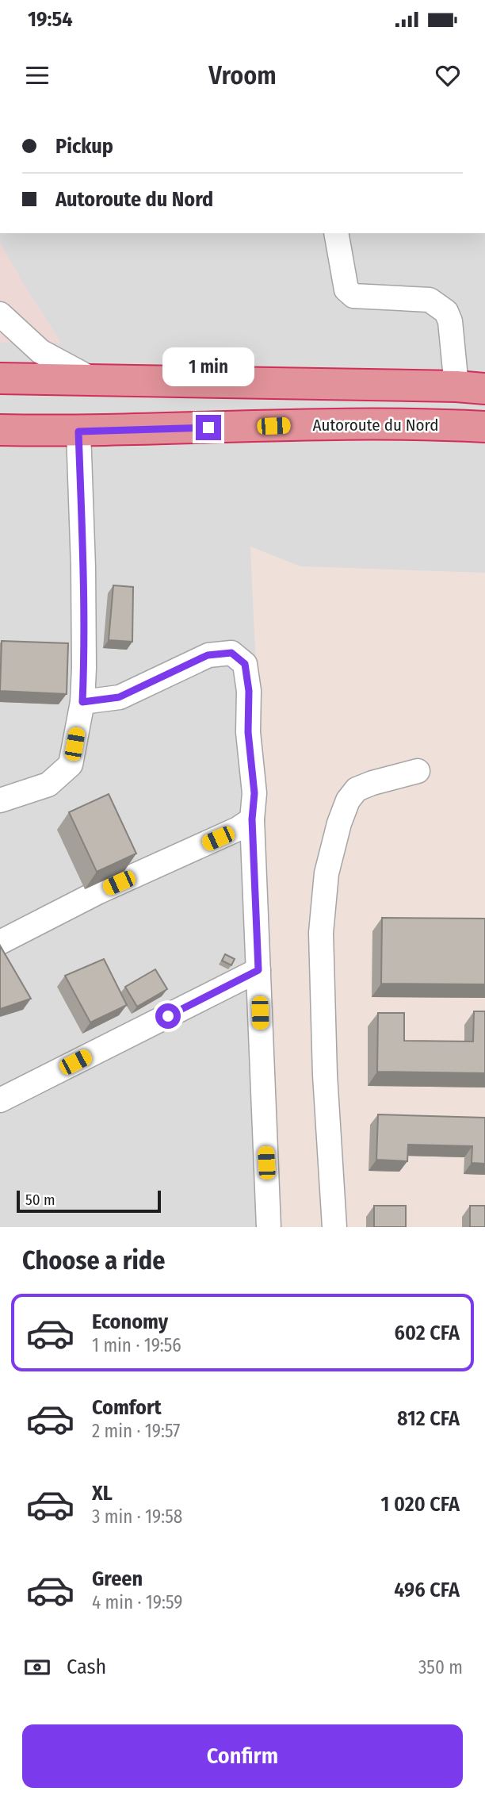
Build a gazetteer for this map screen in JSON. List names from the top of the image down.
{
  "streets": {
    "highway": ["Autoroute du Nord"]
  },
  "scale_bar": "50 m",
  "page": {
    "status": "19:54",
    "header": "Vroom",
    "banner": ["Pickup", "Autoroute du Nord"],
    "bubble": "1 min",
    "scale": "50 m",
    "heading": "Choose a ride",
    "list": [
      {
        "name": "Economy",
        "note": "1 min · 19:56",
        "value": "602 CFA"
      },
      {
        "name": "Comfort",
        "note": "2 min · 19:57",
        "value": "812 CFA"
      },
      {
        "name": "XL",
        "note": "3 min · 19:58",
        "value": "1 020 CFA"
      },
      {
        "name": "Green",
        "note": "4 min · 19:59",
        "value": "496 CFA"
      }
    ],
    "pay": ["Cash", "350 m"],
    "buttons": "Confirm"
  }
}
